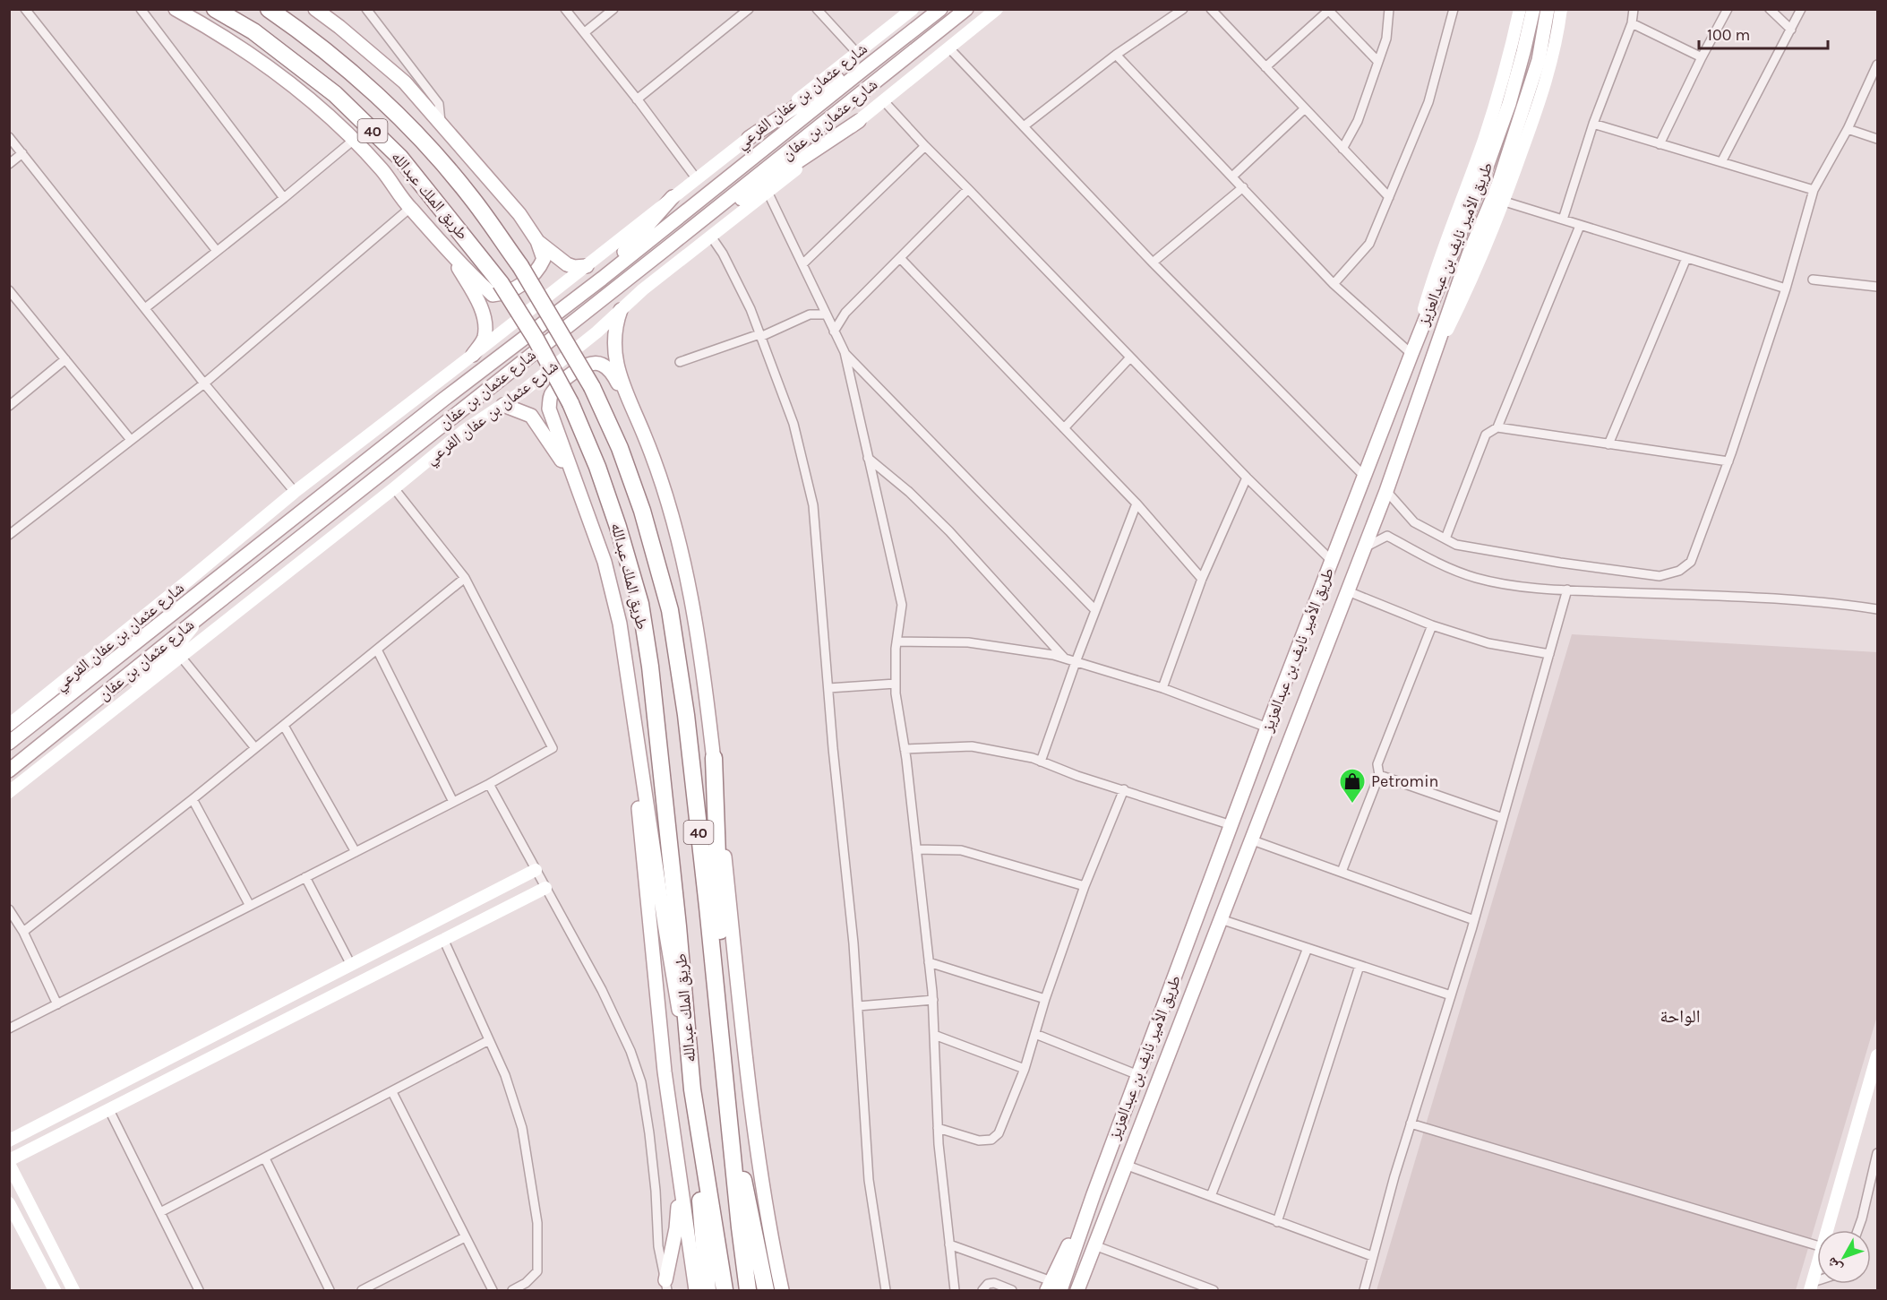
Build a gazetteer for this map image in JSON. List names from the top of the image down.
{
  "streets": {
    "highway": ["40", "طريق الملك عبدالله"],
    "main road": ["شارع عثمان بن عفان الفرعي", "شارع عثمان بن عفان", "طريق الأمير نايف بن عبدالعزيز"]
  },
  "districts": ["الواحة"],
  "places": {
    "shop": ["Petromin"]
  },
  "scale_bar": "100 m",
  "north": "bottom left"
}
